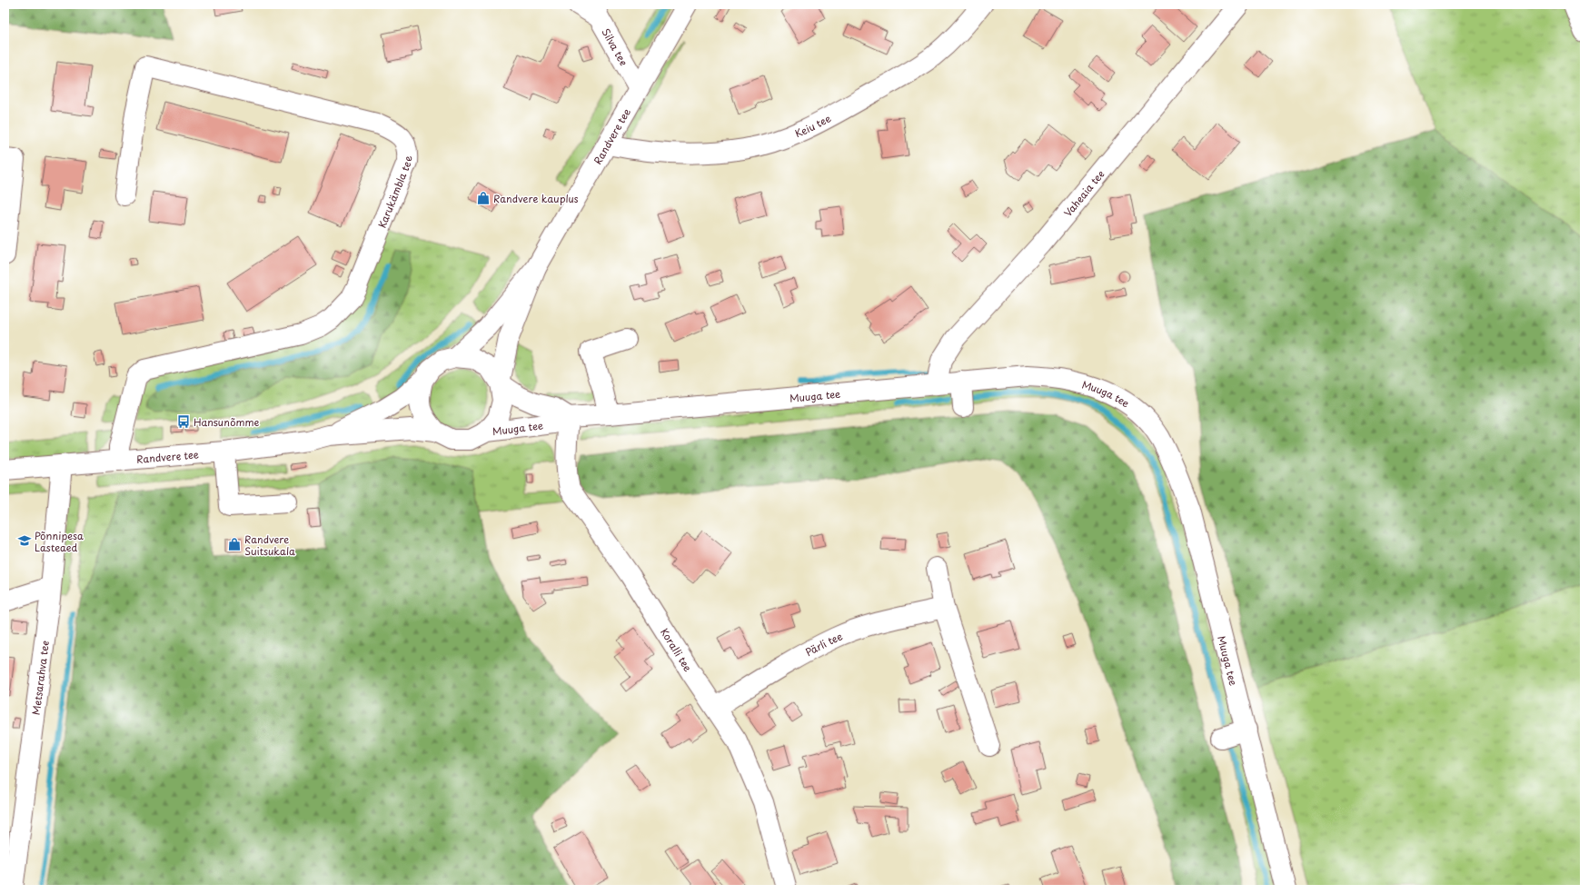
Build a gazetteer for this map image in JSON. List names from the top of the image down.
{
  "streets": {
    "street": [
      "Silva tee",
      "Keiu tee",
      "Randvere tee",
      "Karukämbla tee",
      "Vaheaia tee",
      "Muuga tee",
      "Pärli tee",
      "Koralli tee",
      "Metsarahva tee"
    ]
  },
  "crossings": [
    ["Silva tee", "Randvere tee"],
    ["Keiu tee", "Randvere tee"],
    ["Randvere tee", "Karukämbla tee"],
    ["Randvere tee", "Muuga tee"],
    ["Randvere tee", "Metsarahva tee"],
    ["Vaheaia tee", "Muuga tee"],
    ["Muuga tee", "Koralli tee"],
    ["Pärli tee", "Koralli tee"]
  ],
  "places": {
    "shop": ["Randvere kauplus", "Randvere Suitsukala"],
    "bus stop": ["Hansunõmme"],
    "school or university": ["Põnnipesa Lasteaed"]
  }
}
